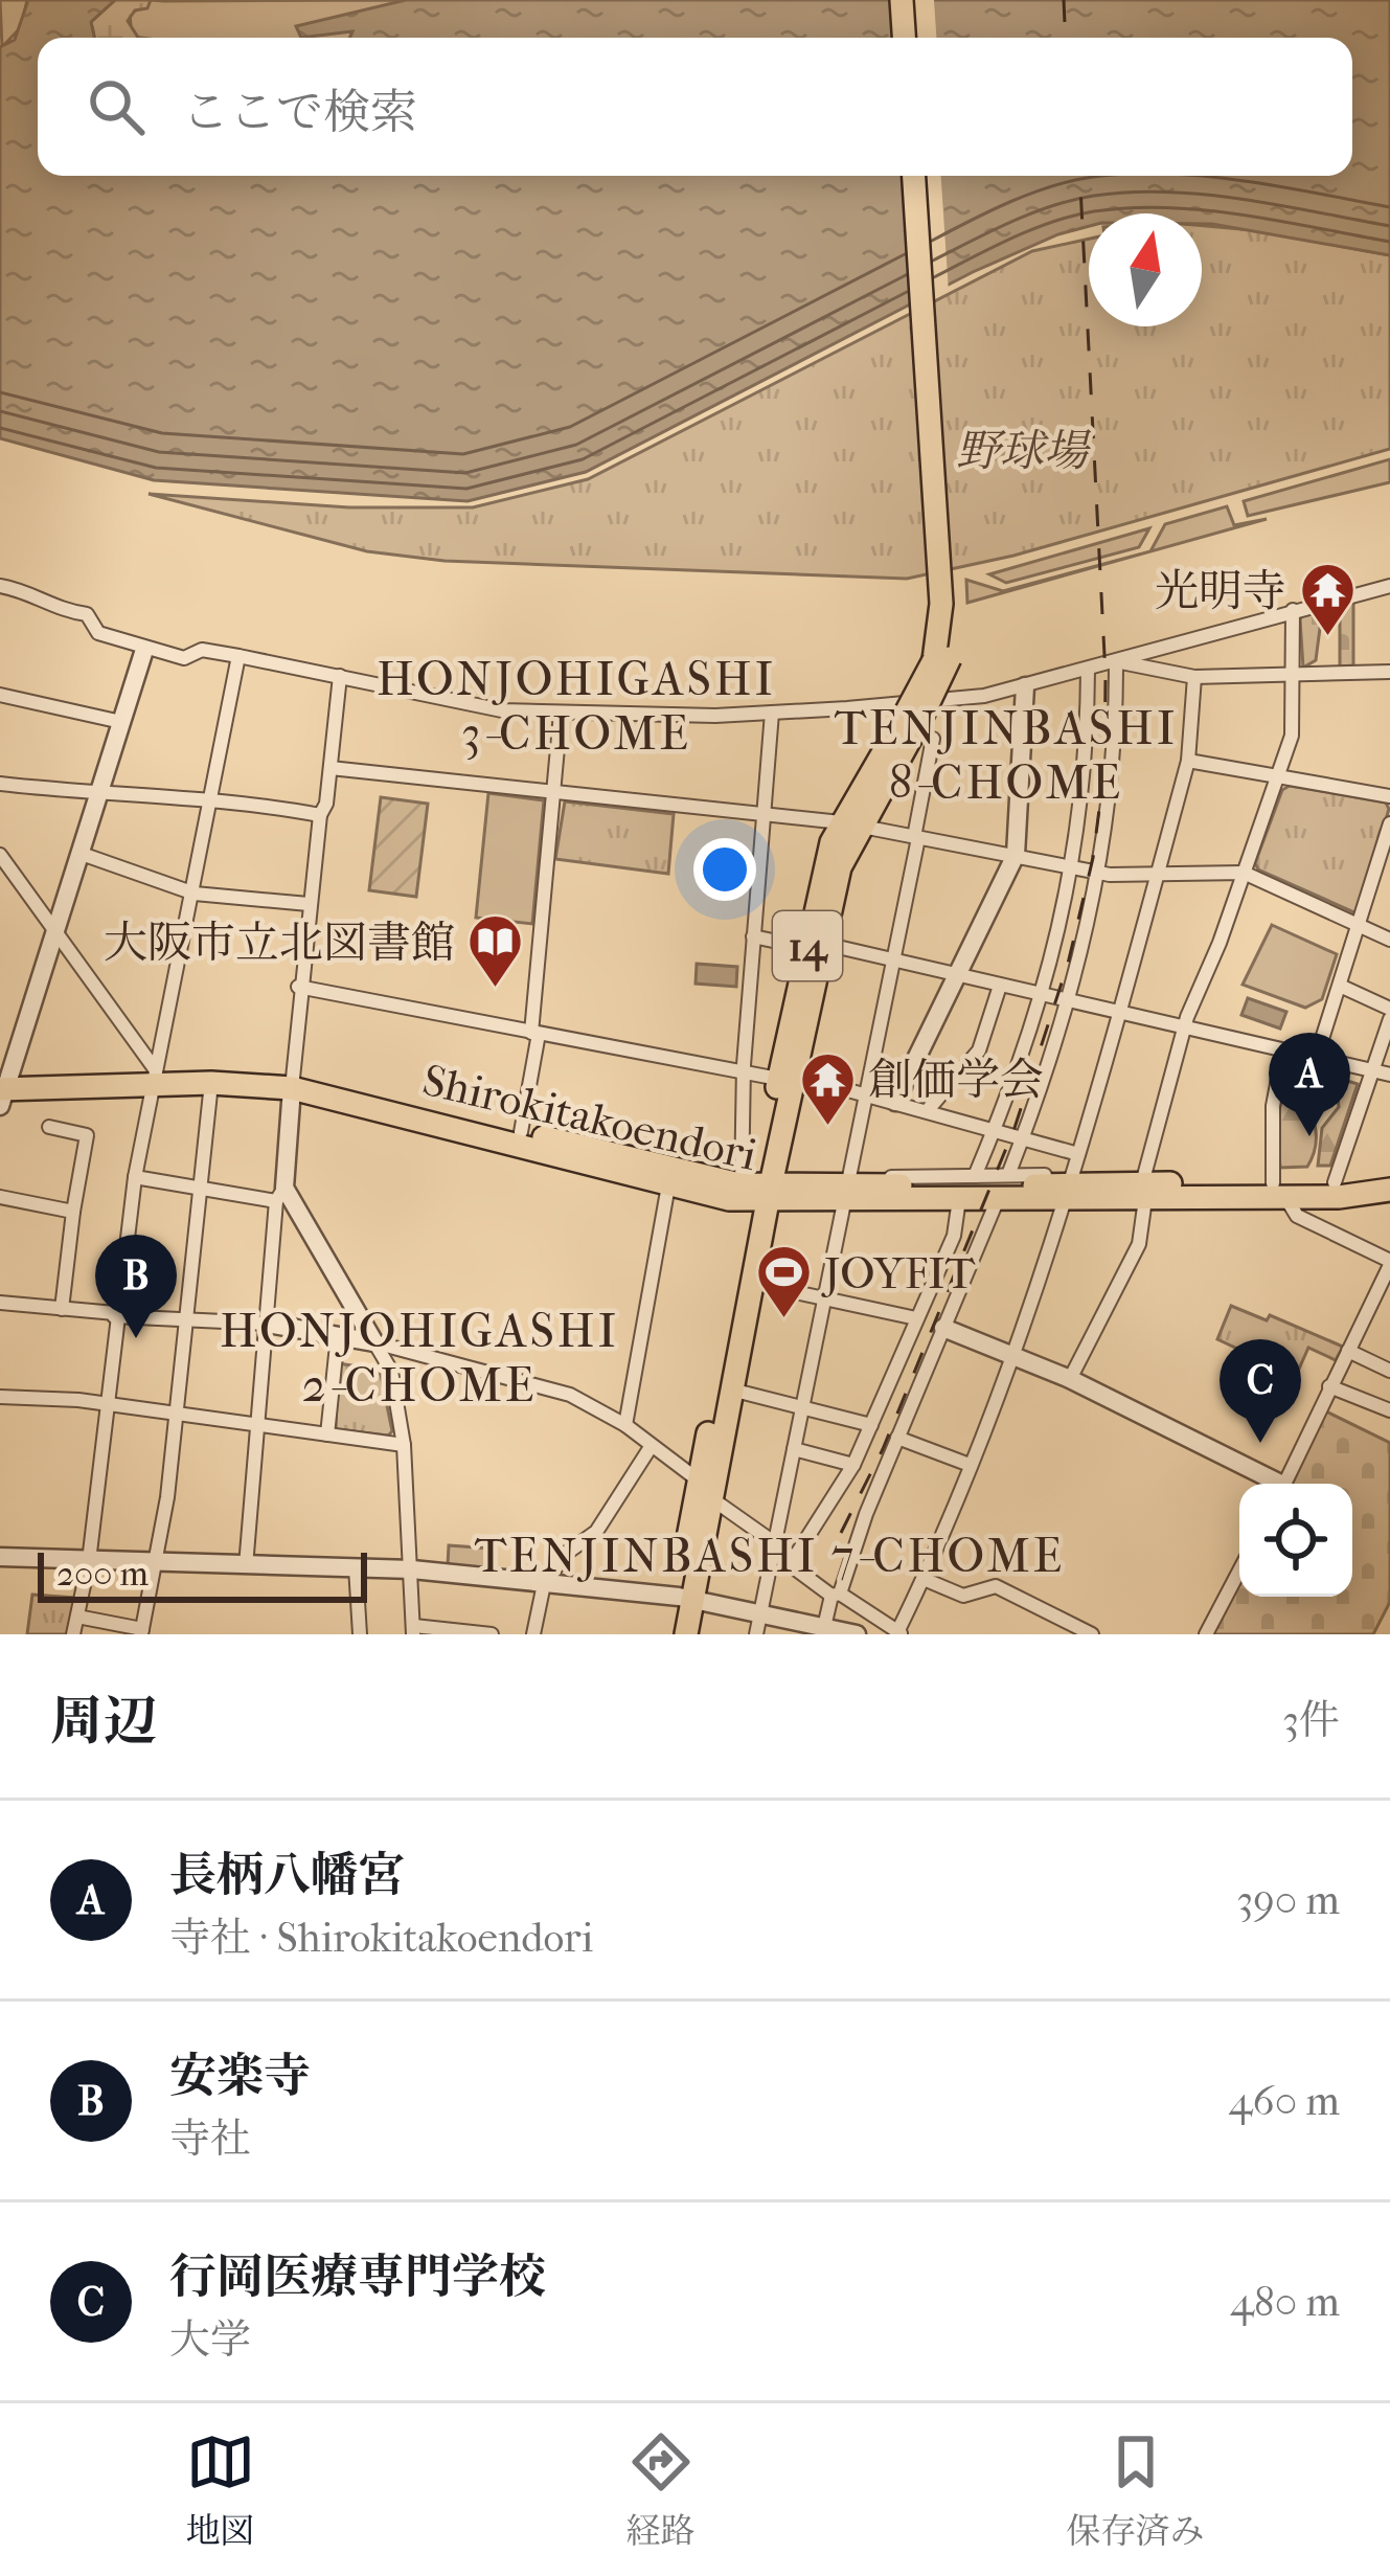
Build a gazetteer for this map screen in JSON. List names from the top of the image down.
{
  "streets": {
    "main road": ["14", "Shirokitakoendori"]
  },
  "crossings": [
    ["14", "Shirokitakoendori"]
  ],
  "districts": [
    "HONJOHIGASHI 3-CHOME",
    "TENJINBASHI 8-CHOME",
    "HONJOHIGASHI 2-CHOME",
    "TENJINBASHI 7-CHOME"
  ],
  "parks": ["野球場"],
  "places": {
    "temple": ["光明寺", "創価学会"],
    "library": ["大阪市立北図書館"],
    "sports": ["JOYFIT"]
  },
  "scale_bar": "200 m",
  "north": "top",
  "page": {
    "search": "ここで検索",
    "pins": ["A", "B", "C"],
    "scale": "200 m",
    "heading": ["周辺", "3件"],
    "list": [
      {
        "mark": "A",
        "name": "長柄八幡宮",
        "note": "寺社 · Shirokitakoendori",
        "value": "390 m"
      },
      {
        "mark": "B",
        "name": "安楽寺",
        "note": "寺社",
        "value": "460 m"
      },
      {
        "mark": "C",
        "name": "行岡医療専門学校",
        "note": "大学",
        "value": "480 m"
      }
    ],
    "nav": ["地図", "経路", "保存済み"]
  }
}
